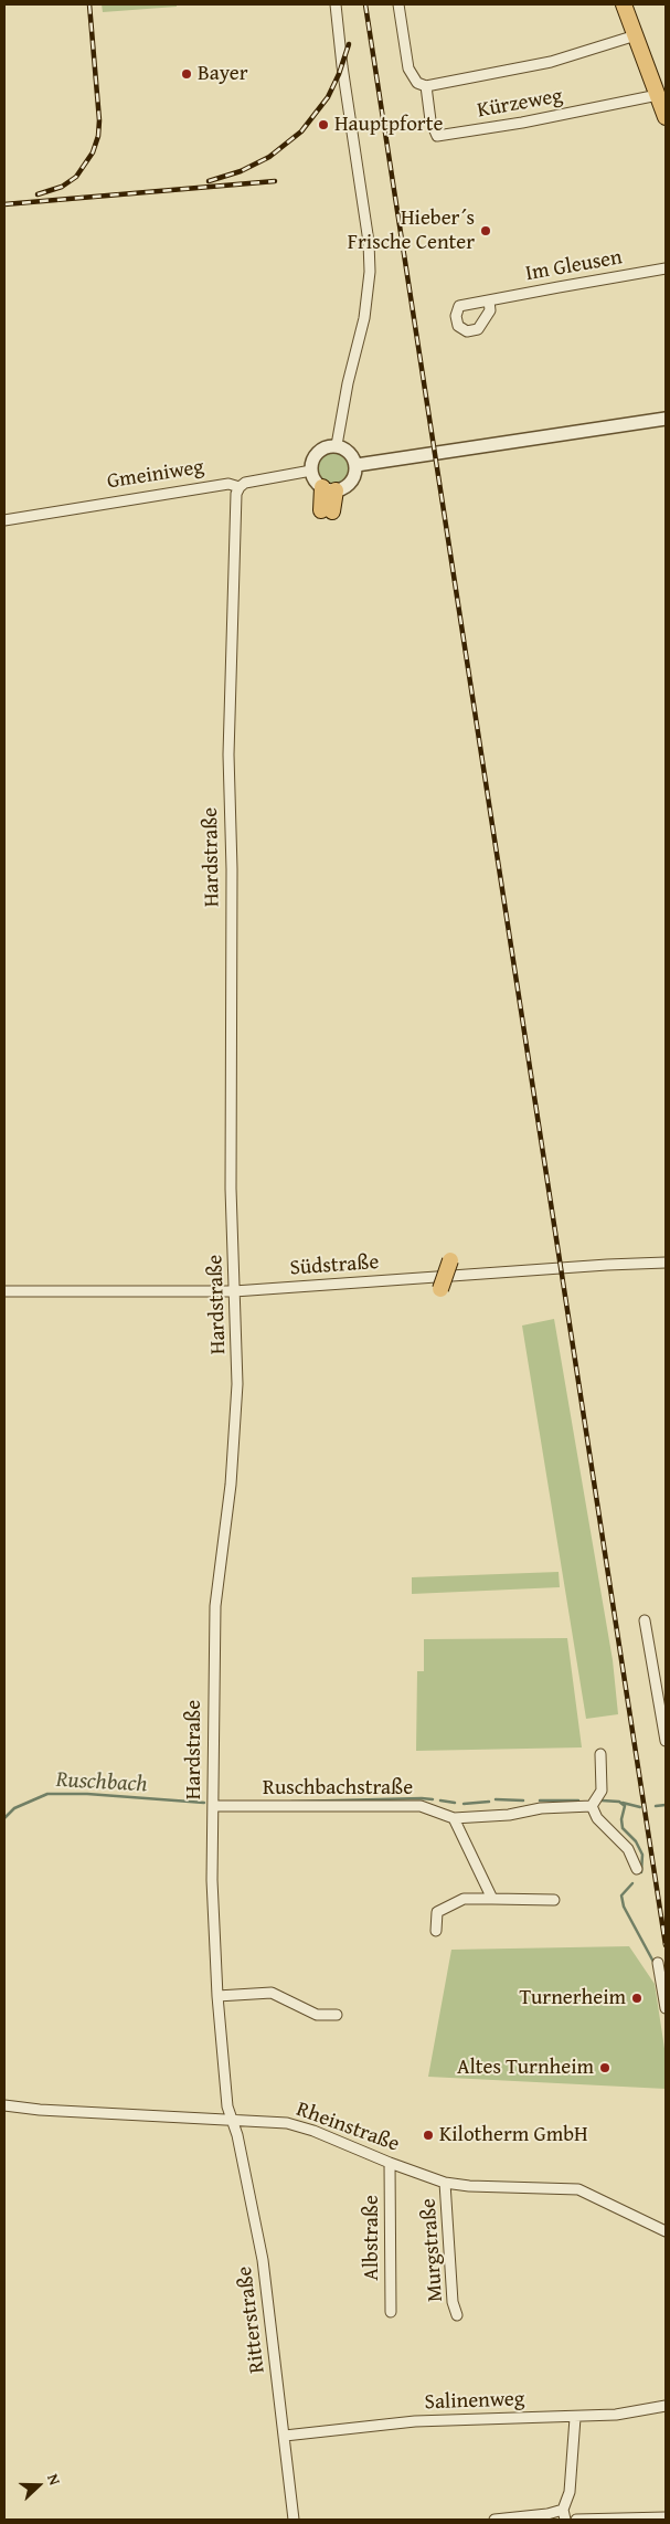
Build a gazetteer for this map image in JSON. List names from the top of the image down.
{
  "streets": {
    "street": [
      "Kürzeweg",
      "Im Gleusen",
      "Gmeiniweg",
      "Hardstraße",
      "Südstraße",
      "Ruschbachstraße",
      "Rheinstraße",
      "Albstraße",
      "Murgstraße",
      "Ritterstraße",
      "Salinenweg"
    ]
  },
  "crossings": [
    ["Gmeiniweg", "Hardstraße"],
    ["Hardstraße", "Südstraße"],
    ["Hardstraße", "Ruschbachstraße"],
    ["Hardstraße", "Rheinstraße"],
    ["Hardstraße", "Ritterstraße"],
    ["Rheinstraße", "Albstraße"],
    ["Rheinstraße", "Murgstraße"],
    ["Rheinstraße", "Ritterstraße"],
    ["Ritterstraße", "Salinenweg"]
  ],
  "water": ["Ruschbach"],
  "places": [
    "Bayer",
    "Hauptpforte",
    "Hieber´s Frische Center",
    "Turnerheim",
    "Altes Turnheim",
    "Kilotherm GmbH"
  ],
  "north": "right"
}
